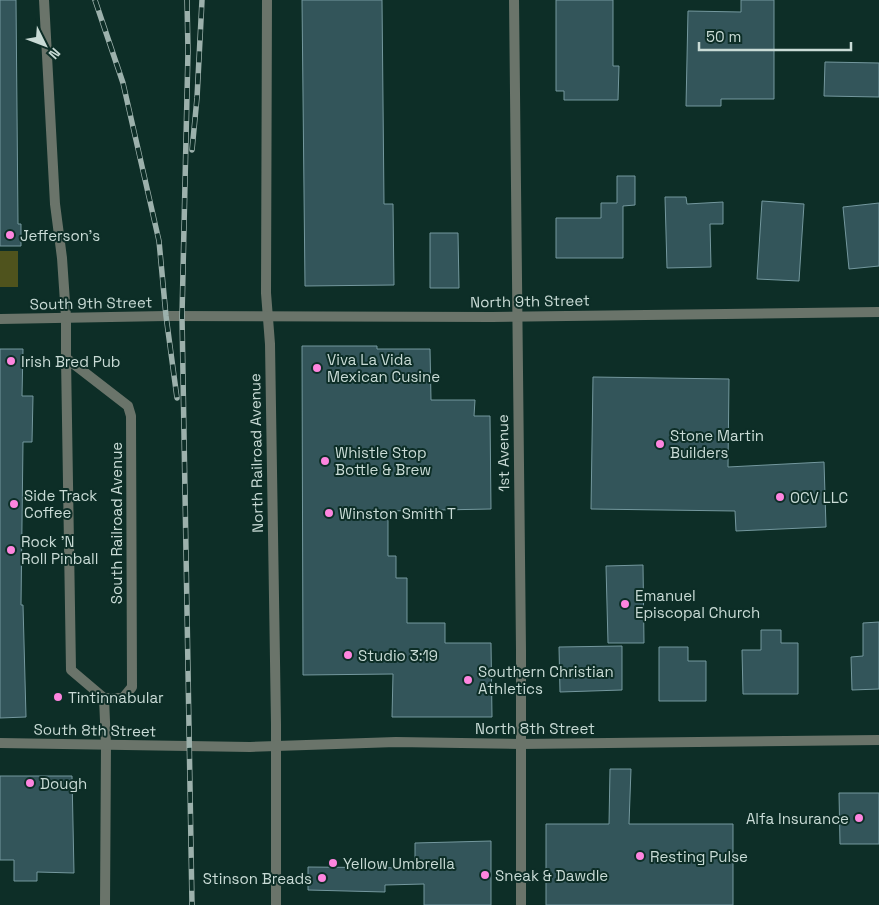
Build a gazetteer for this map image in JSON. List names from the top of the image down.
{
  "streets": {
    "street": [
      "North 9th Street",
      "South 9th Street",
      "North Railroad Avenue",
      "1st Avenue",
      "South Railroad Avenue",
      "North 8th Street",
      "South 8th Street"
    ]
  },
  "crossings": [
    ["North 9th Street", "South 9th Street"],
    ["North 9th Street", "North Railroad Avenue"],
    ["North 9th Street", "1st Avenue"],
    ["North Railroad Avenue", "North 8th Street"],
    ["1st Avenue", "North 8th Street"],
    ["North 8th Street", "South 8th Street"]
  ],
  "places": [
    "Jefferson's",
    "Irish Bred Pub",
    "Viva La Vida Mexican Cusine",
    "Stone Martin Builders",
    "Whistle Stop Bottle & Brew",
    "OCV LLC",
    "Side Track Coffee",
    "Winston Smith T",
    "Rock 'N Roll Pinball",
    "Emanuel Episcopal Church",
    "Studio 3:19",
    "Southern Christian Athletics",
    "Tintinnabular",
    "Dough",
    "Alfa Insurance",
    "Resting Pulse",
    "Yellow Umbrella",
    "Sneak & Dawdle",
    "Stinson Breads"
  ],
  "scale_bar": "50 m",
  "north": "bottom right"
}
